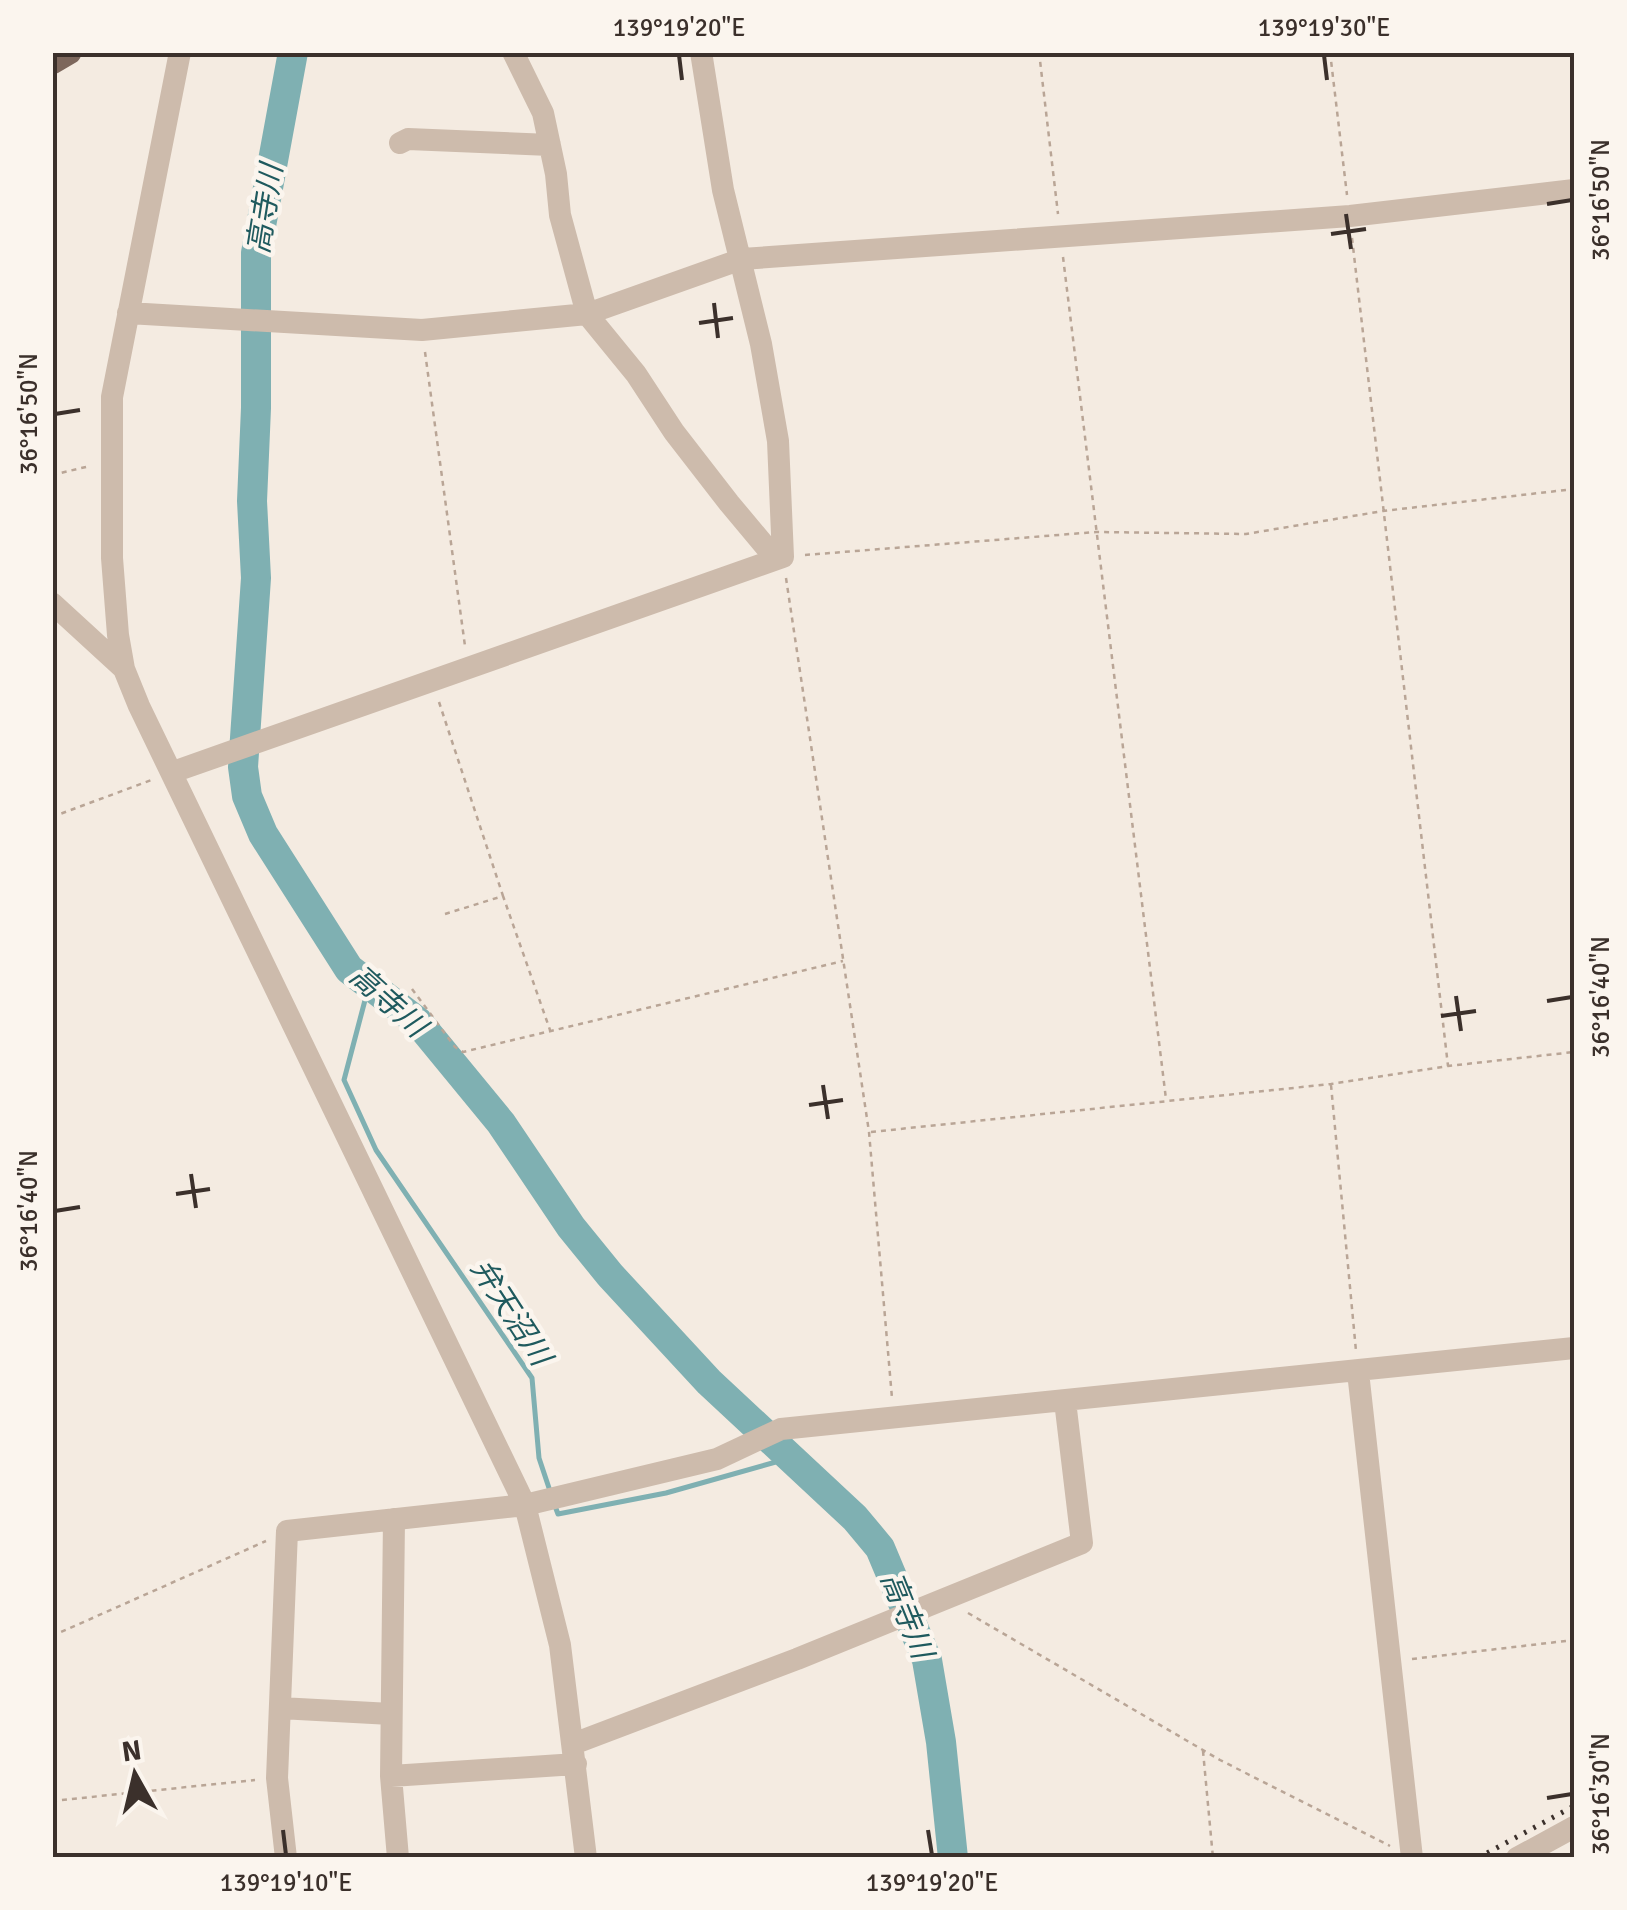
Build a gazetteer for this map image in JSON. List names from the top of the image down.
{
  "water": ["高寺川", "弁天沼川"],
  "north": "top",
  "coordinates": [
    "139°19'20\"E",
    "139°19'30\"E",
    "36°16'50\"N",
    "36°16'40\"N",
    "36°16'30\"N",
    "139°19'10\"E"
  ]
}
